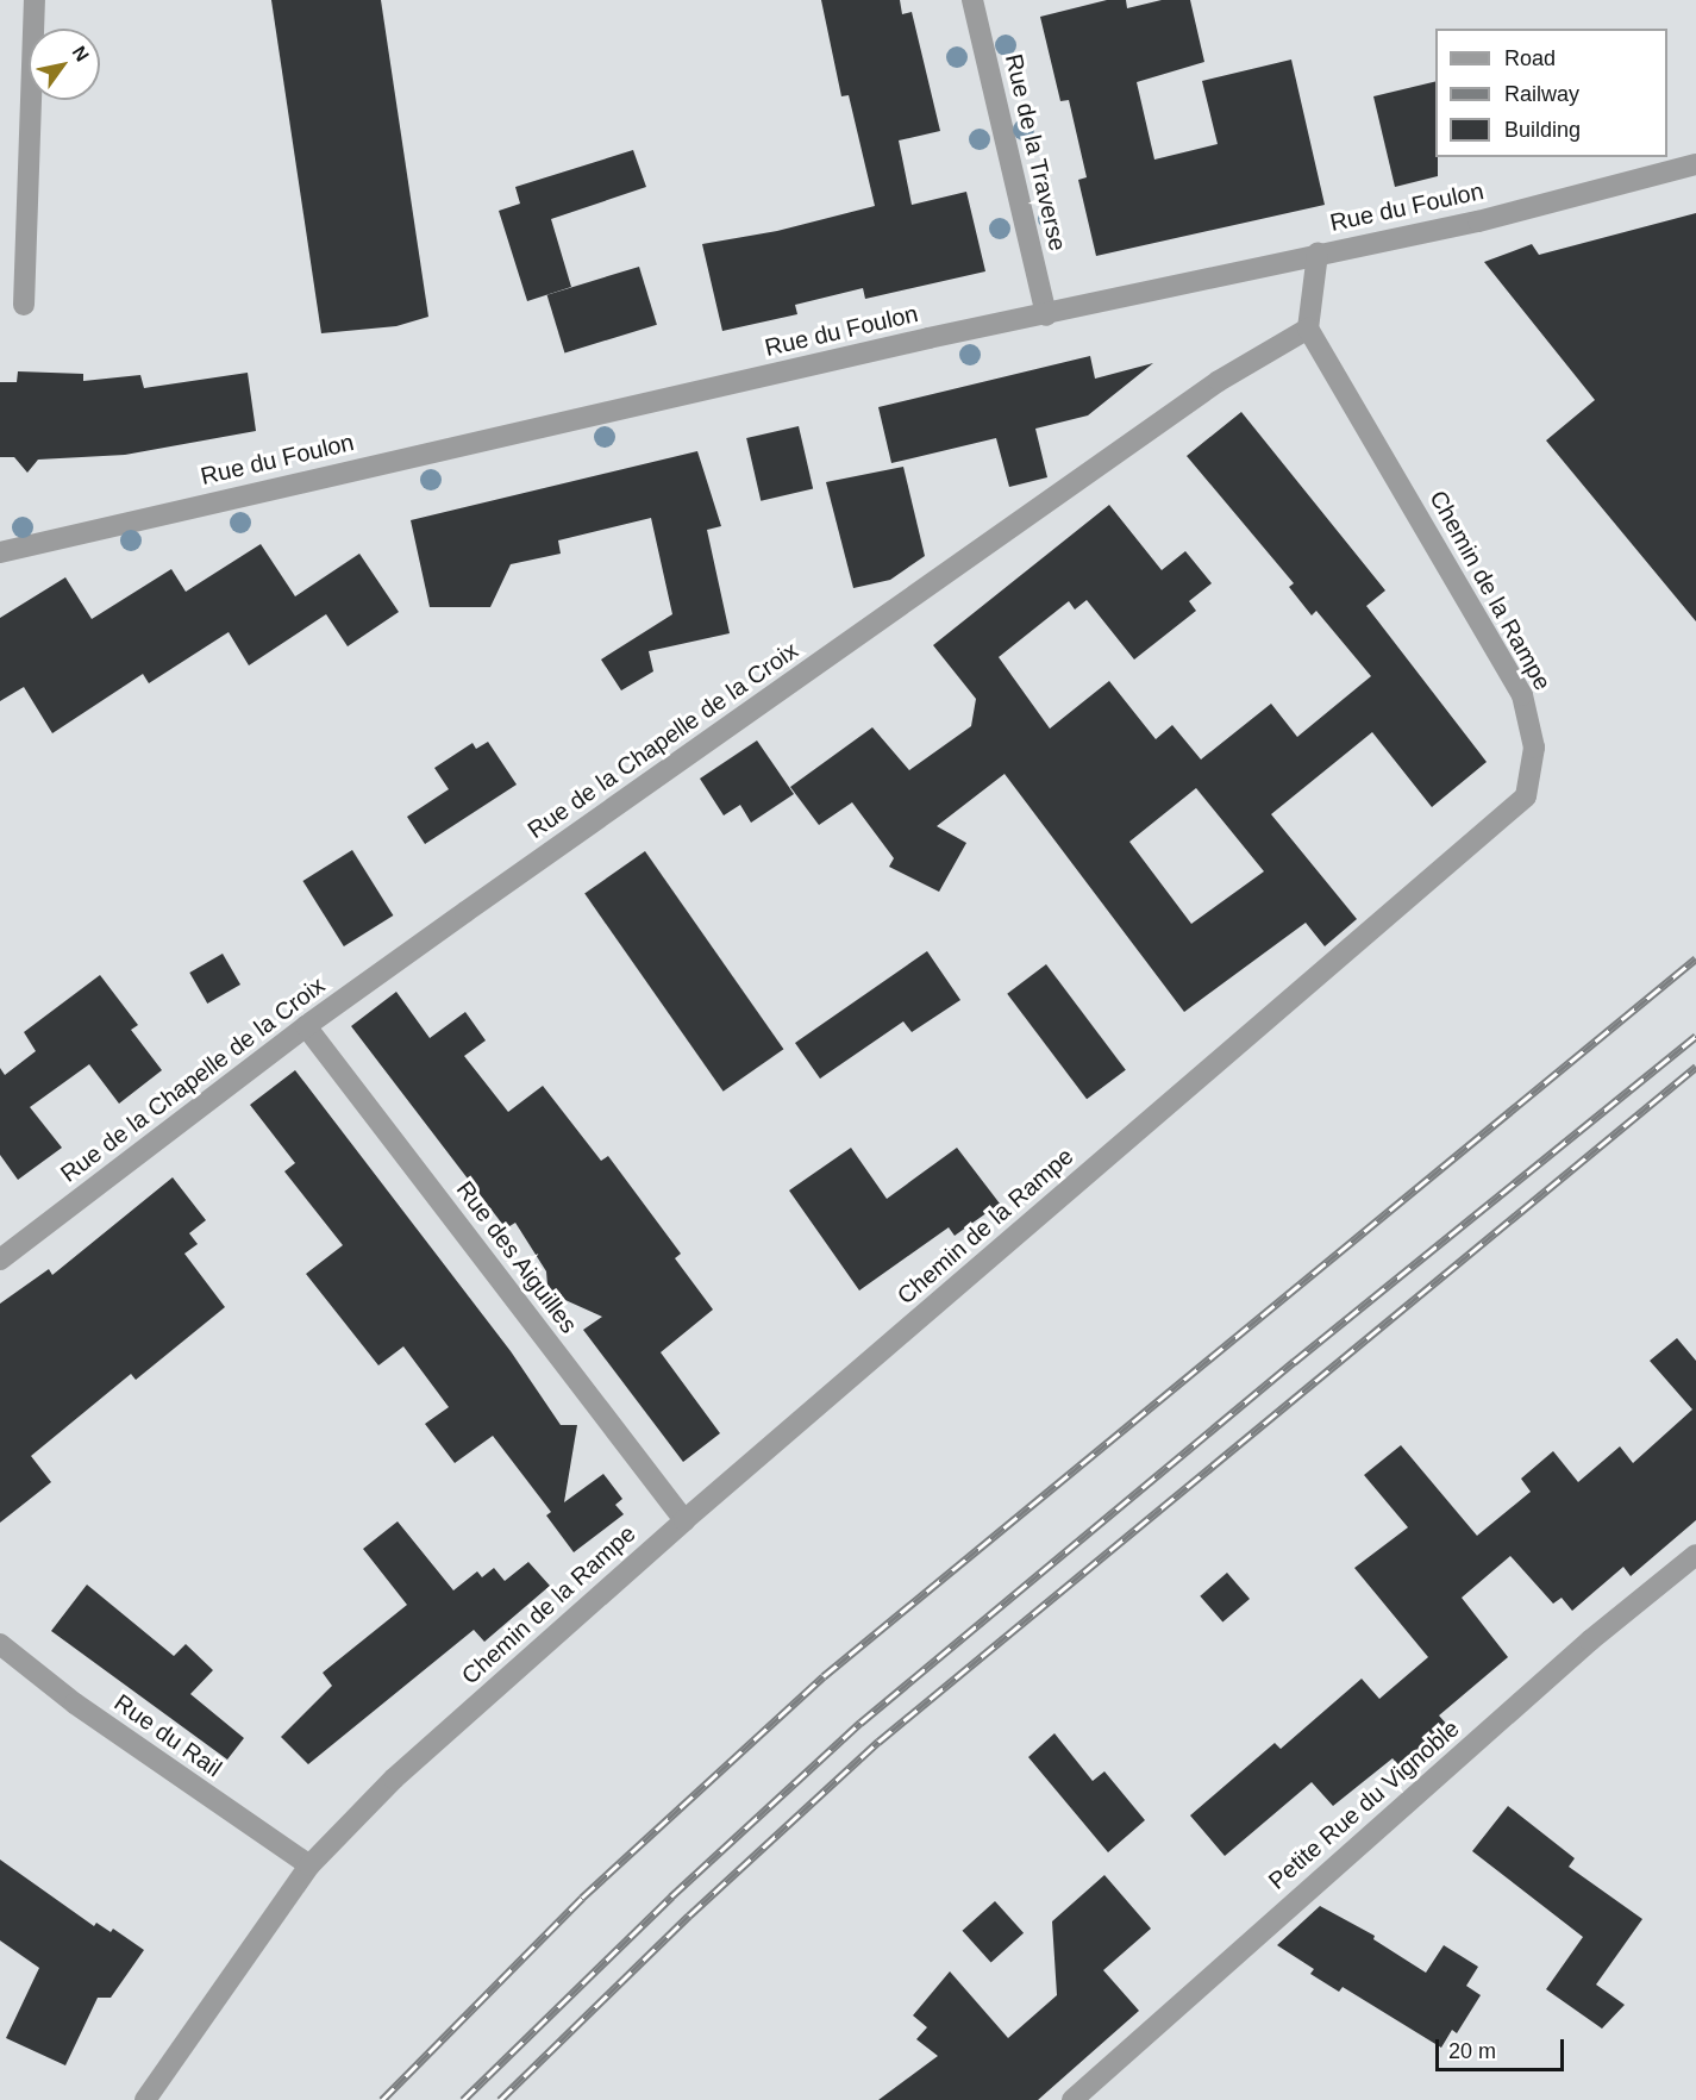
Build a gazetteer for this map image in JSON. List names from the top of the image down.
{
  "streets": {
    "street": [
      "Rue de la Traverse",
      "Rue du Foulon",
      "Chemin de la Rampe",
      "Rue de la Chapelle de la Croix",
      "Rue des Aiguilles",
      "Rue du Rail",
      "Petite Rue du Vignoble"
    ]
  },
  "crossings": [
    ["Rue de la Traverse", "Rue du Foulon"],
    ["Chemin de la Rampe", "Rue de la Chapelle de la Croix"],
    ["Chemin de la Rampe", "Rue des Aiguilles"],
    ["Chemin de la Rampe", "Rue du Rail"],
    ["Rue de la Chapelle de la Croix", "Rue des Aiguilles"]
  ],
  "legend": ["Road", "Railway", "Building"],
  "scale_bar": "20 m",
  "north": "top right"
}
